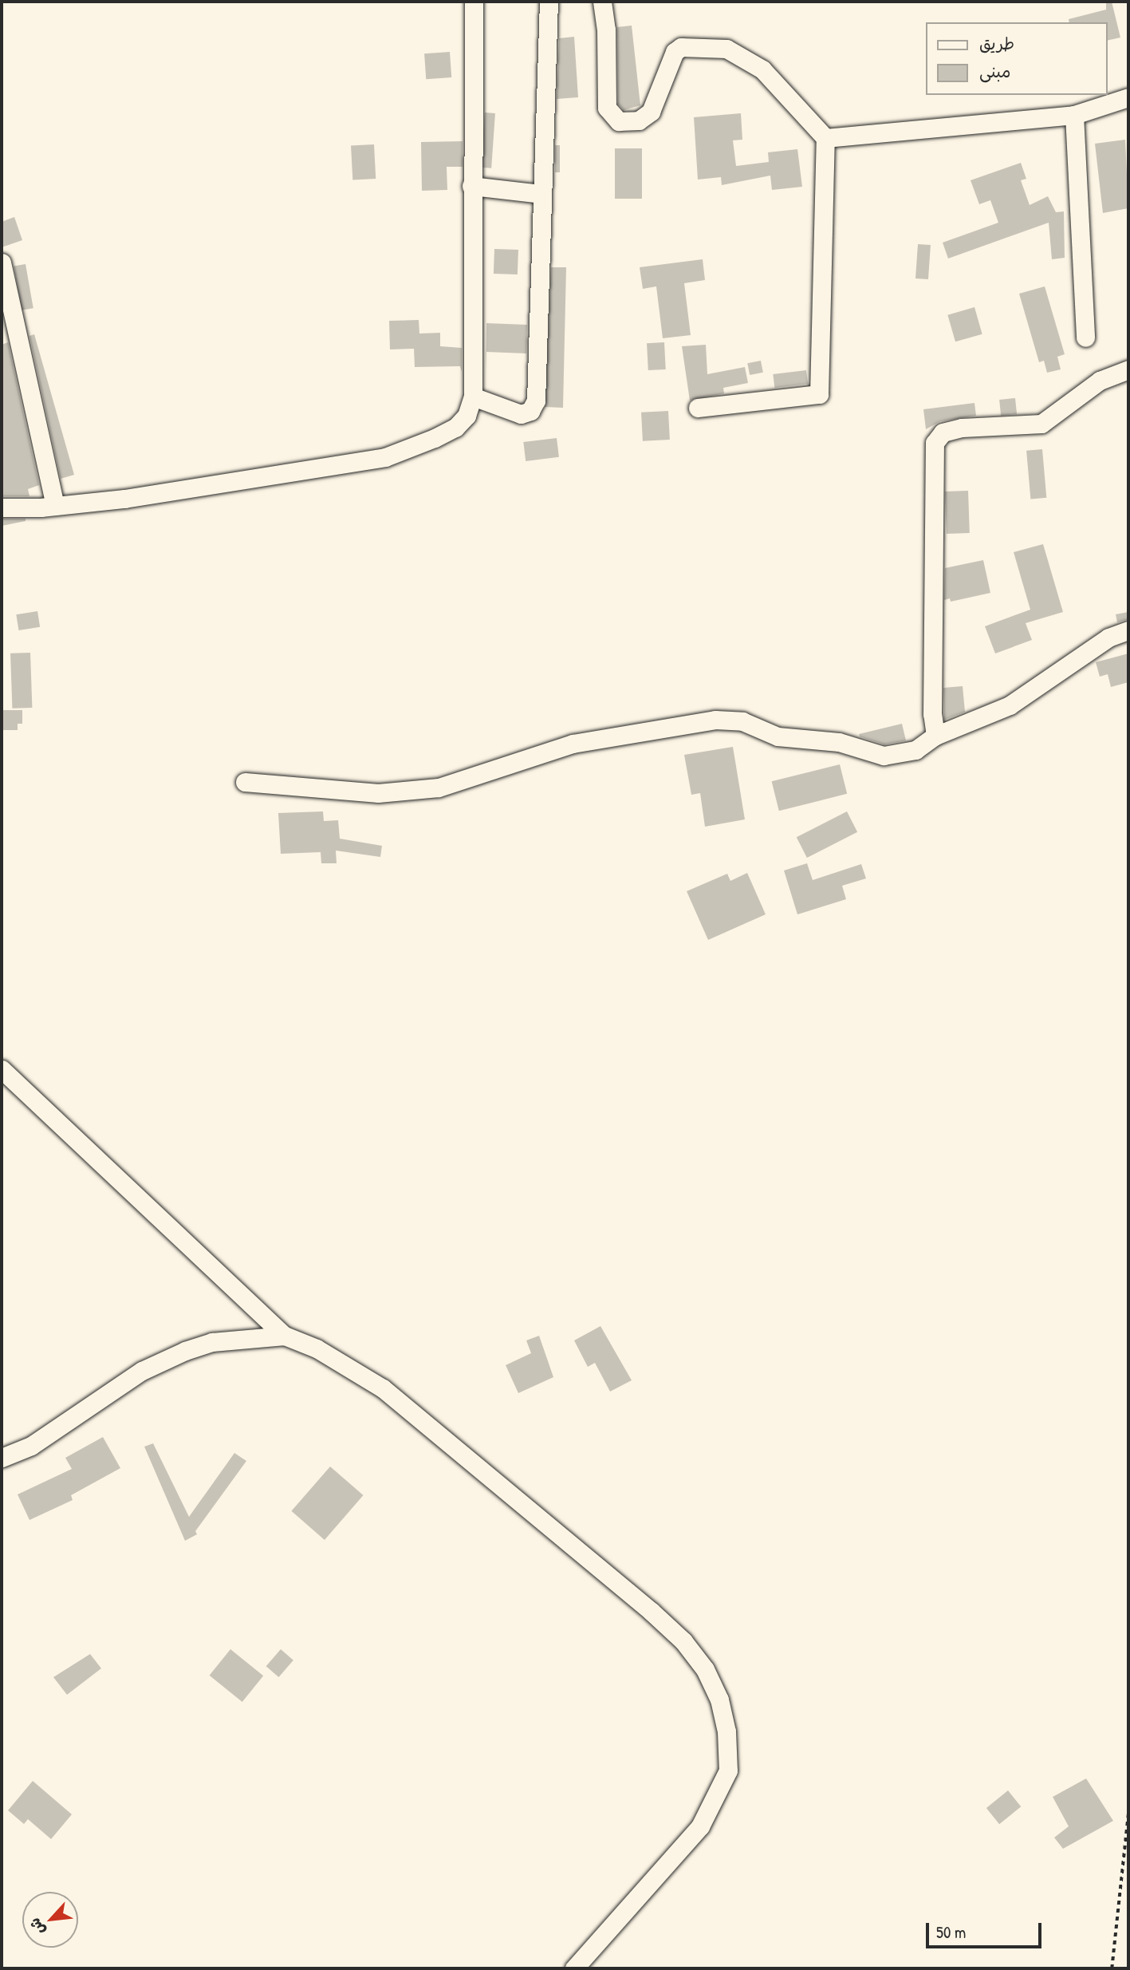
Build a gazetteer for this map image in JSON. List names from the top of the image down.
{
  "legend": ["طريق", "مبنى"],
  "scale_bar": "50 m",
  "north": "bottom left"
}
